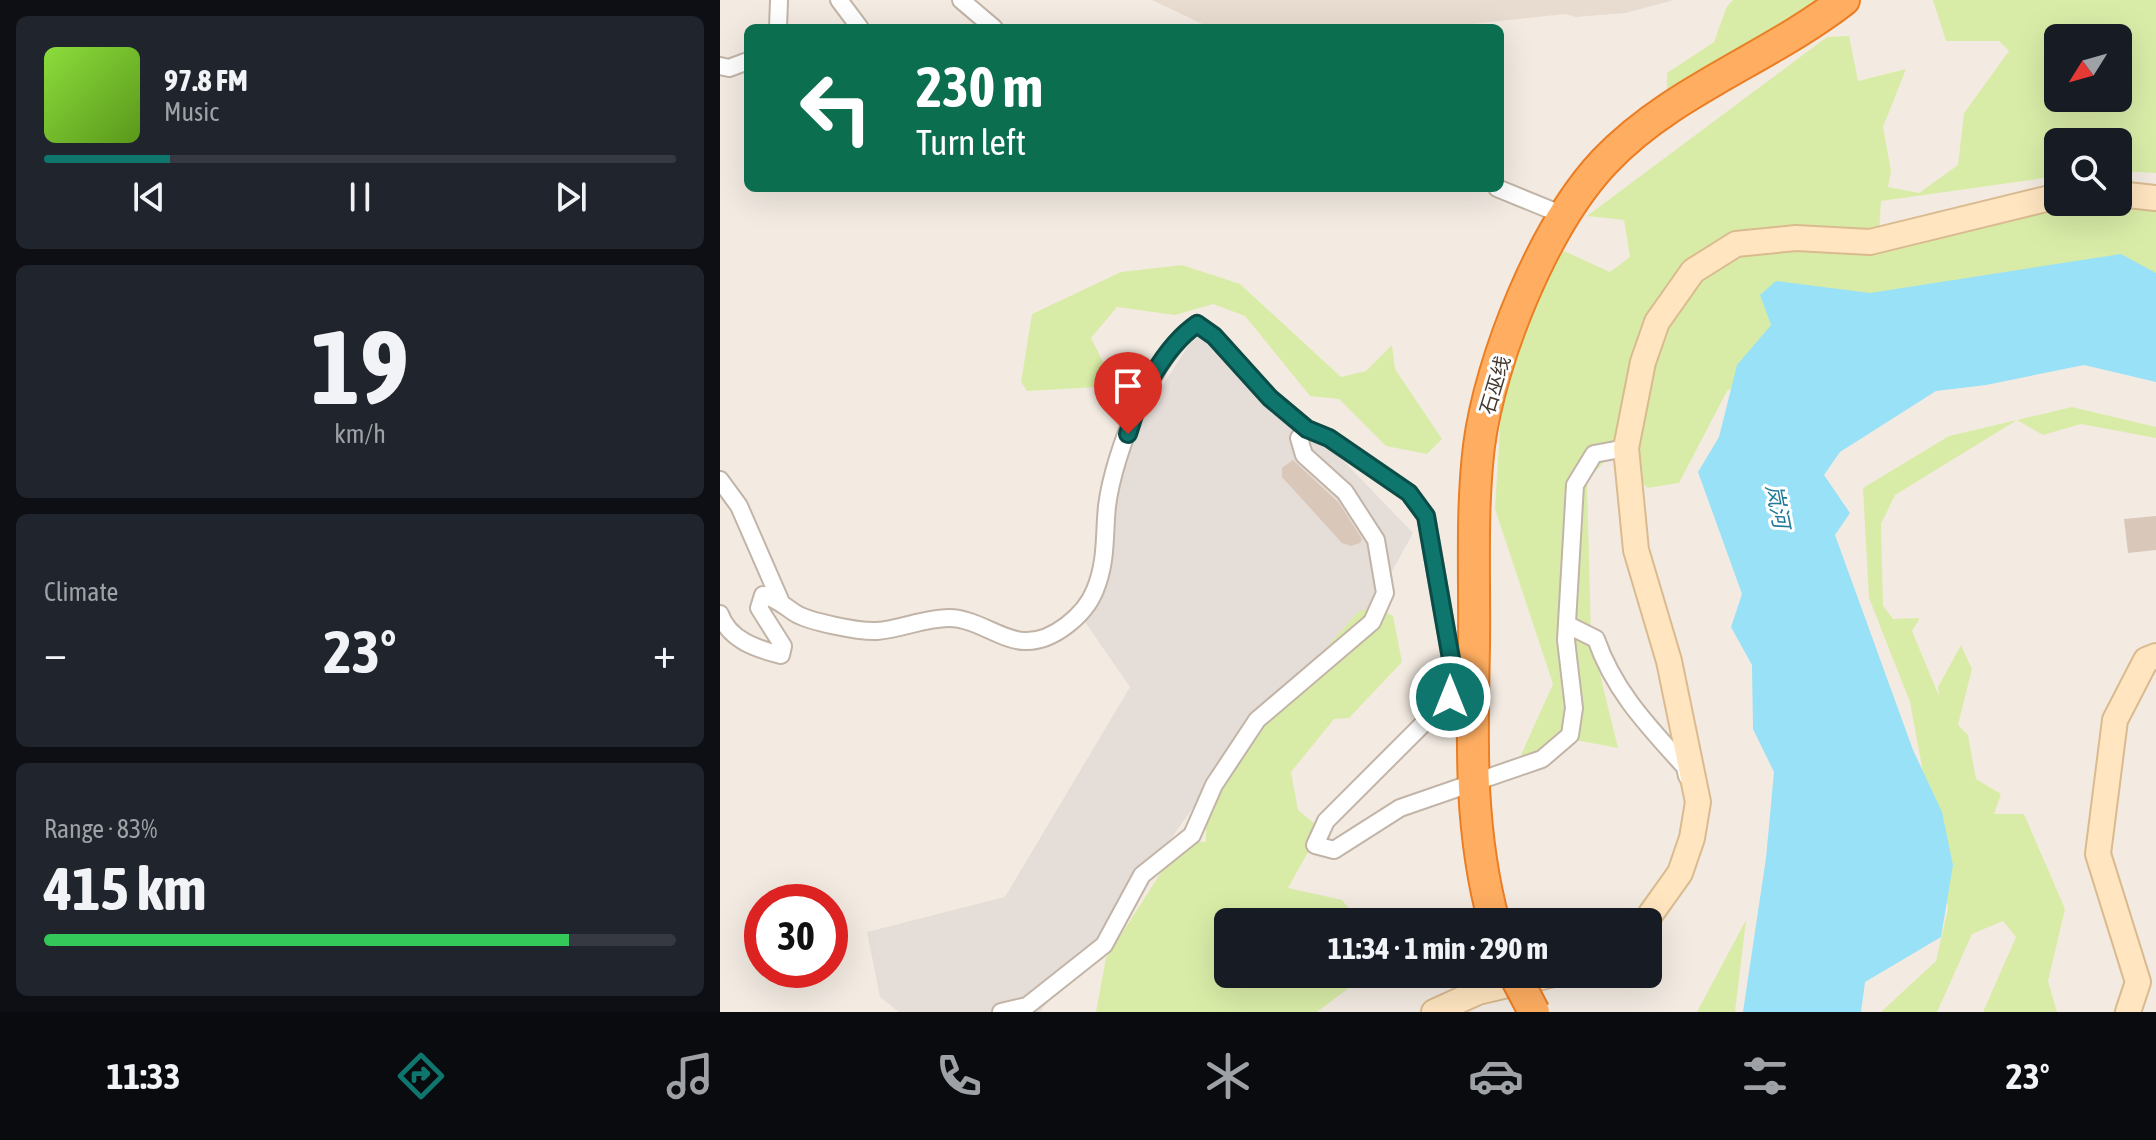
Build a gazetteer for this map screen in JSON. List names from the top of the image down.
{
  "streets": {
    "highway": ["石巫线"]
  },
  "water": ["岚河"],
  "north": "bottom left",
  "page": {
    "turn": ["230 m", "Turn left"],
    "song": ["97.8 FM", "Music"],
    "tile": [
      ["19", "km/h"],
      "Climate",
      ["Range · 83%", "415 km"]
    ],
    "heat": ["−", "23°", "+"],
    "limit": "30",
    "trip": "11:34 · 1 min · 290 m",
    "tabs": ["11:33", "23°"]
  }
}
